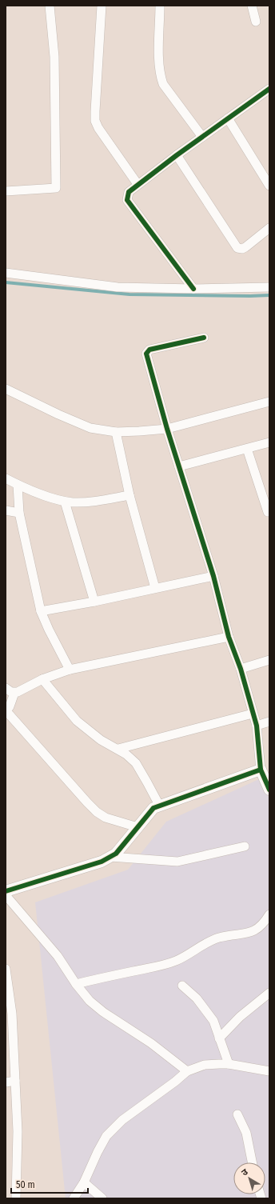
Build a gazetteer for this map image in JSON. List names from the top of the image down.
{
  "scale_bar": "50 m",
  "north": "top left"
}
